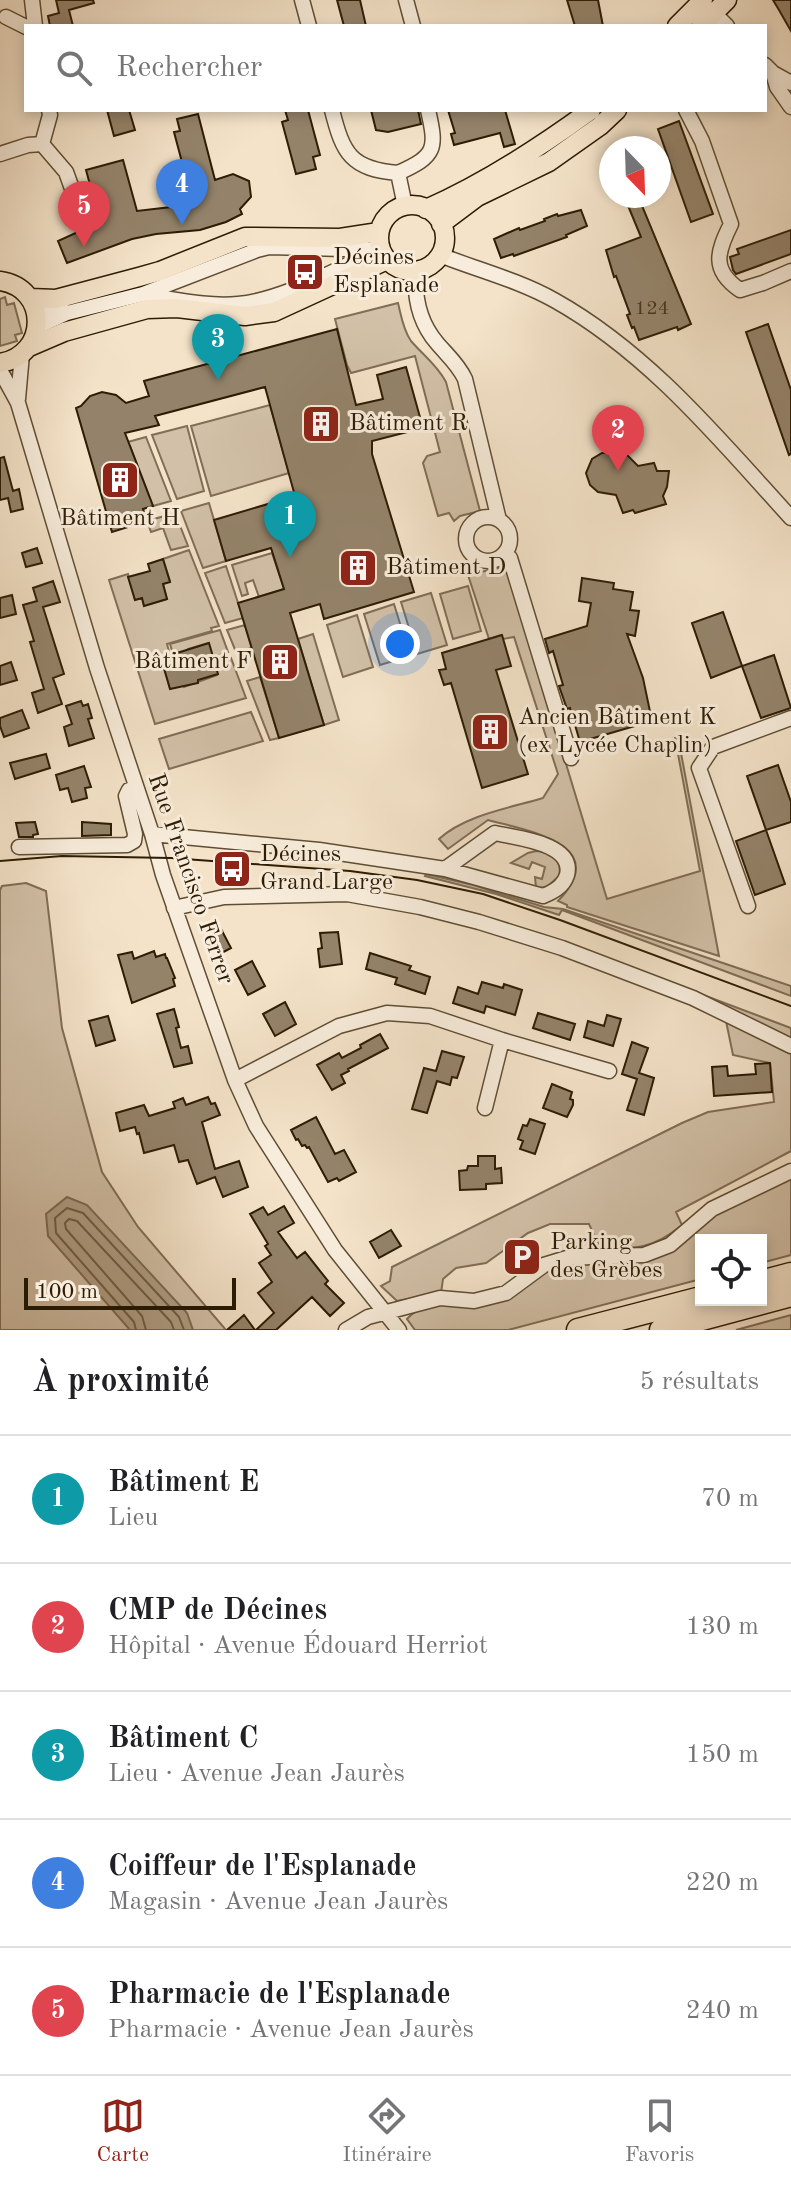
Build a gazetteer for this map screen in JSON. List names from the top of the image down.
{
  "streets": {
    "street": ["Rue Francisco Ferrer"]
  },
  "places": {
    "bus stop": ["Décines Esplanade", "Décines Grand Large"],
    "building": [
      "Bâtiment R",
      "Bâtiment H",
      "Bâtiment D",
      "Bâtiment F",
      "Ancien Bâtiment K (ex Lycée Chaplin)"
    ],
    "parking": ["Parking des Grèbes"]
  },
  "house_numbers": ["124"],
  "scale_bar": "100 m",
  "north": "bottom right",
  "page": {
    "search": "Rechercher",
    "pins": [
      "4",
      "5",
      "3",
      "2",
      "1"
    ],
    "scale": "100 m",
    "heading": ["À proximité", "5 résultats"],
    "list": [
      {
        "mark": "1",
        "name": "Bâtiment E",
        "note": "Lieu",
        "value": "70 m"
      },
      {
        "mark": "2",
        "name": "CMP de Décines",
        "note": "Hôpital · Avenue Édouard Herriot",
        "value": "130 m"
      },
      {
        "mark": "3",
        "name": "Bâtiment C",
        "note": "Lieu · Avenue Jean Jaurès",
        "value": "150 m"
      },
      {
        "mark": "4",
        "name": "Coiffeur de l'Esplanade",
        "note": "Magasin · Avenue Jean Jaurès",
        "value": "220 m"
      },
      {
        "mark": "5",
        "name": "Pharmacie de l'Esplanade",
        "note": "Pharmacie · Avenue Jean Jaurès",
        "value": "240 m"
      }
    ],
    "nav": ["Carte", "Itinéraire", "Favoris"]
  }
}
